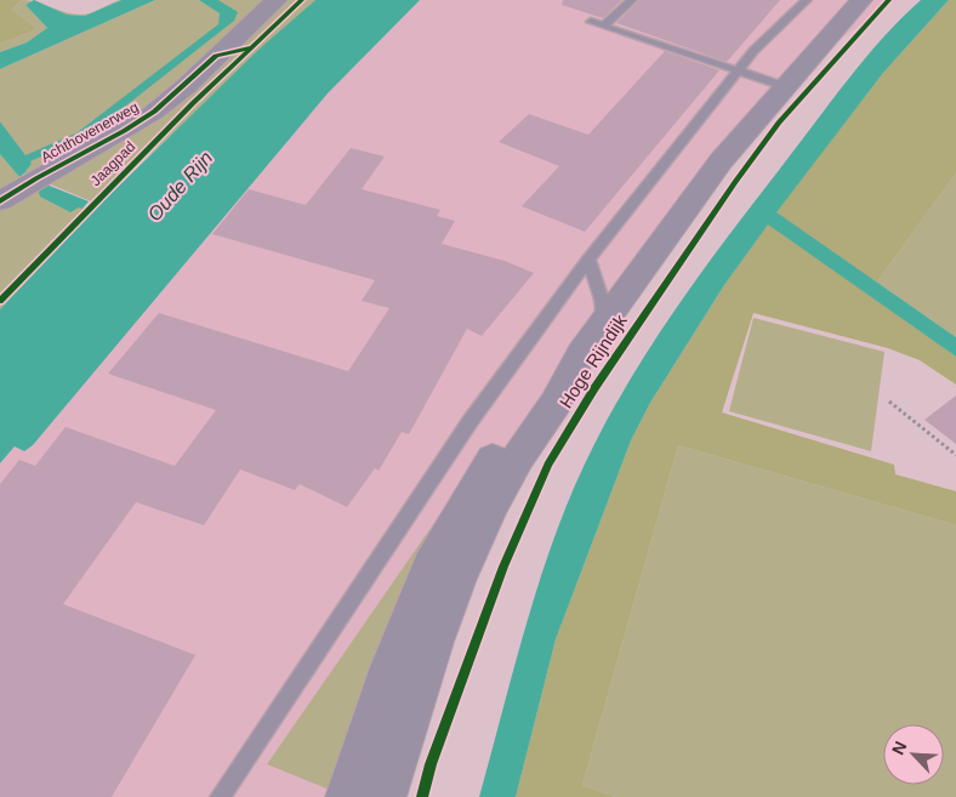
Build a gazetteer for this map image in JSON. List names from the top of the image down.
{
  "streets": {
    "street": ["Achthovenerweg", "Hoge Rijndijk"],
    "cycle path": ["Jaagpad"]
  },
  "water": ["Oude Rijn"],
  "north": "top left"
}
